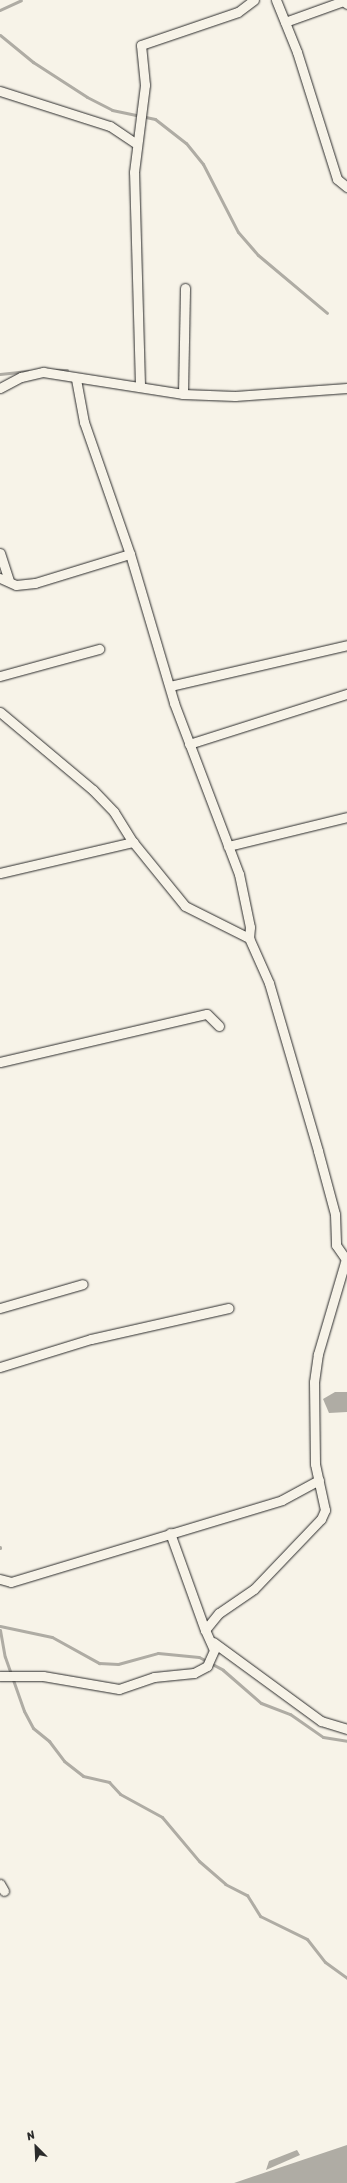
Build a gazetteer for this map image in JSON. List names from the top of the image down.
{
  "north": "top left"
}
